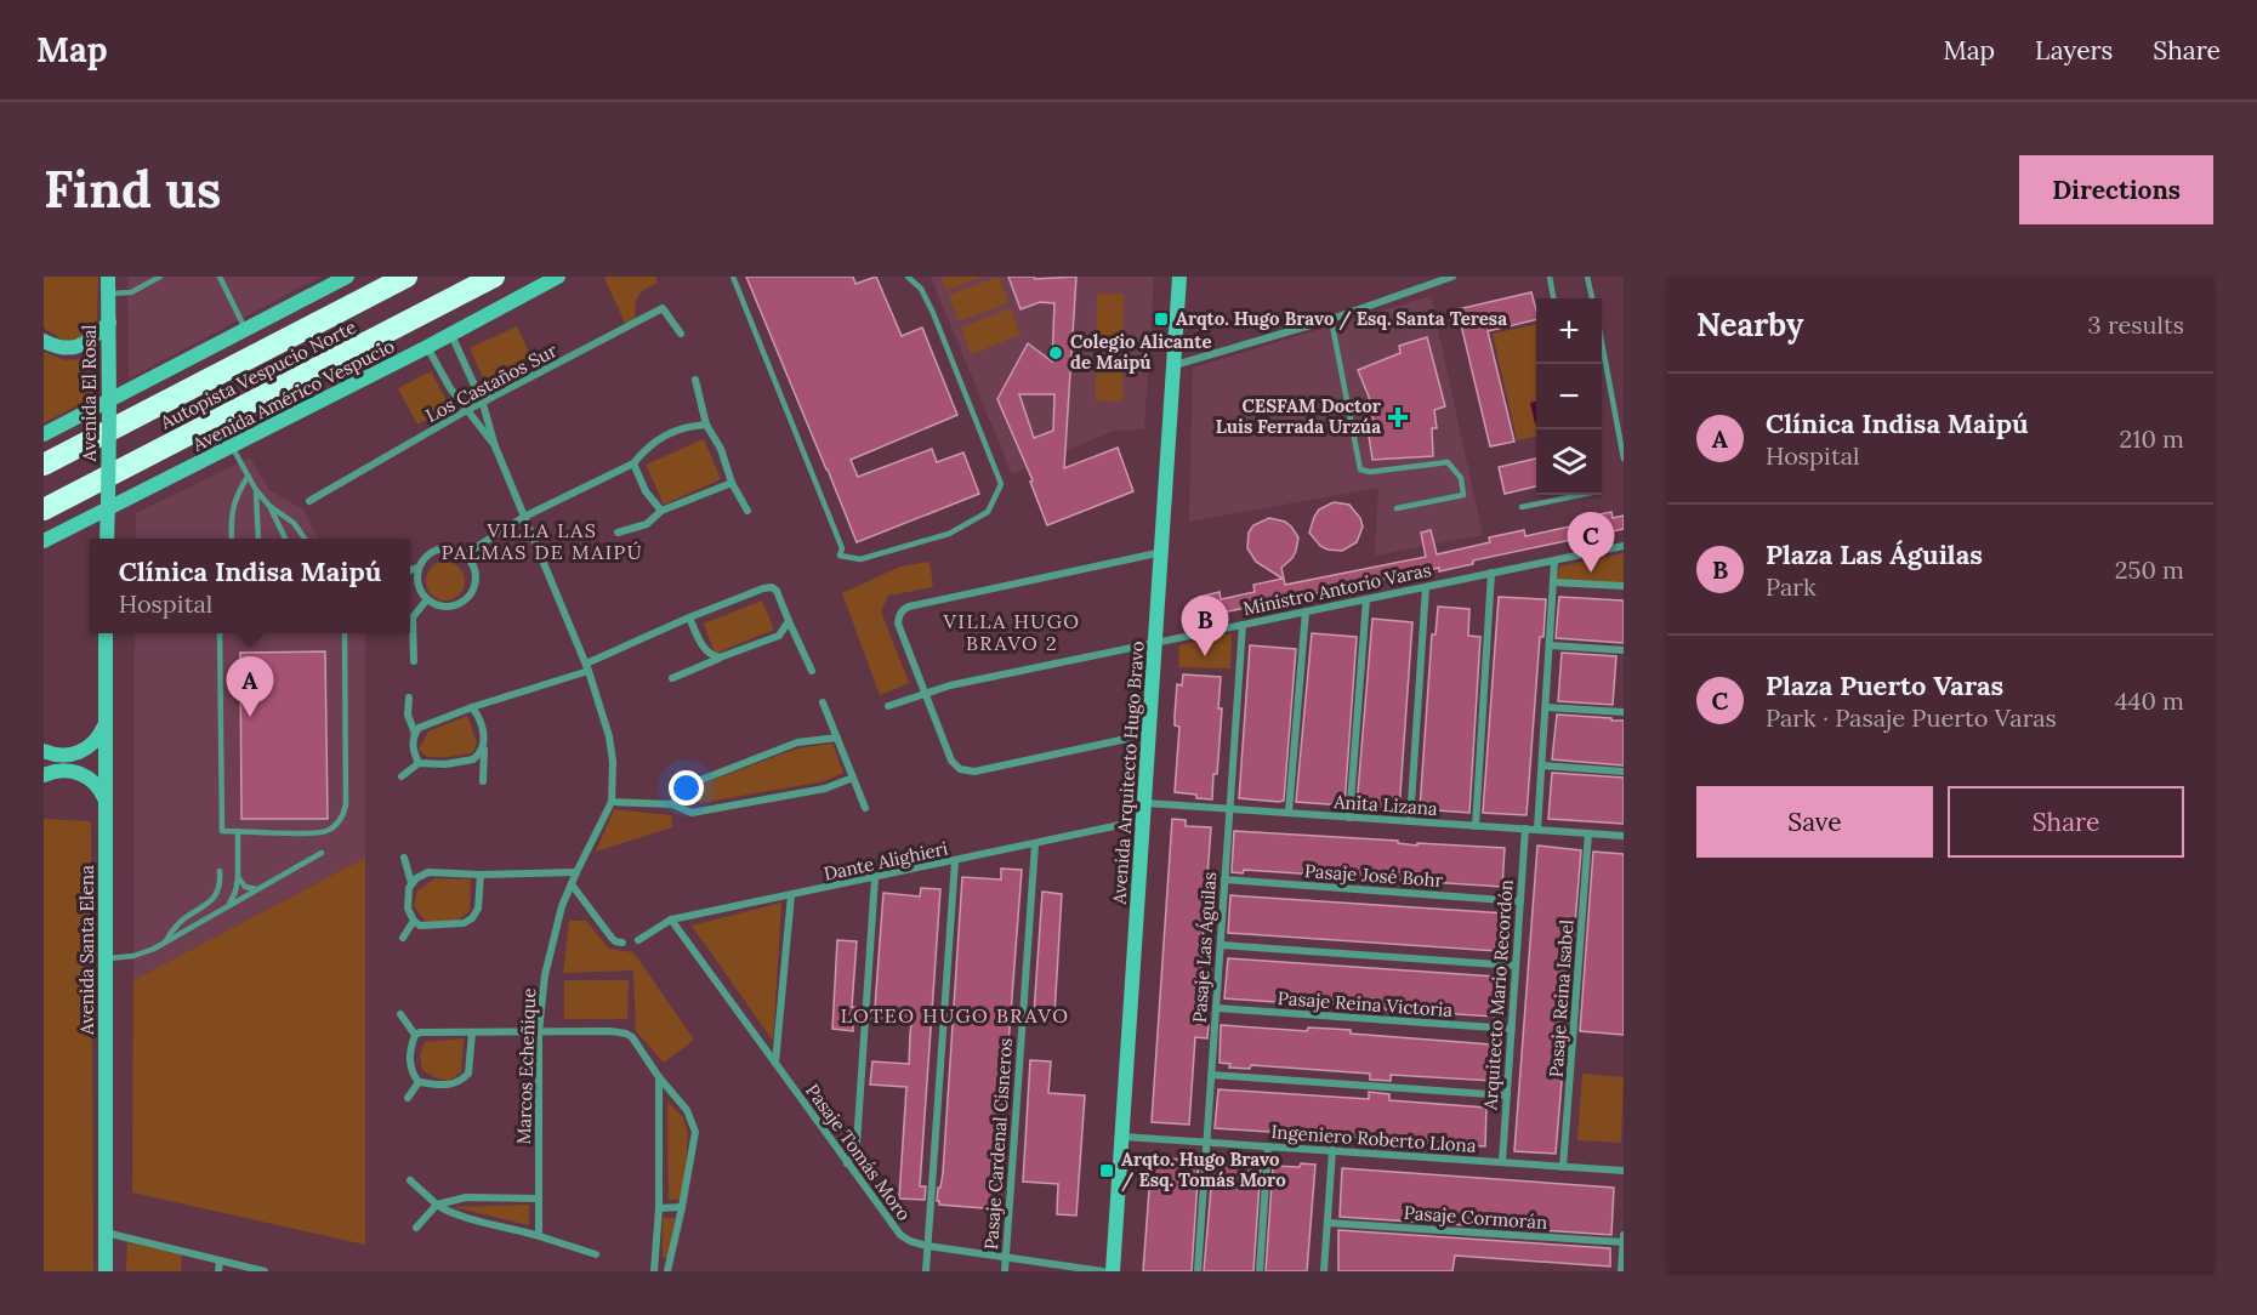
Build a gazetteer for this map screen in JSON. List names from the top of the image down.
{
  "streets": {
    "highway": ["Autopista Vespucio Norte"],
    "main road": [
      "Avenida El Rosal",
      "Avenida Américo Vespucio",
      "Avenida Arquitecto Hugo Bravo",
      "Avenida Santa Elena"
    ],
    "street": [
      "Los Castaños Sur",
      "Ministro Antorio Varas",
      "Anita Lizana",
      "Dante Alighieri",
      "Pasaje José Bohr",
      "Pasaje Las Águilas",
      "Arquitecto Mario Recordón",
      "Pasaje Reina Isabel",
      "Pasaje Reina Victoria",
      "Marcos Echeñique",
      "Ingeniero Roberto Llona",
      "Pasaje Cardenal Cisneros",
      "Pasaje Tomás Moro",
      "Pasaje Cormorán"
    ]
  },
  "crossings": [
    ["Los Castaños Sur", "Marcos Echeñique"],
    ["Avenida El Rosal", "Avenida Américo Vespucio"],
    ["Avenida Américo Vespucio", "Marcos Echeñique"],
    ["Ministro Antorio Varas", "Avenida Arquitecto Hugo Bravo"],
    ["Ministro Antorio Varas", "Pasaje Las Águilas"],
    ["Avenida Arquitecto Hugo Bravo", "Anita Lizana"],
    ["Avenida Arquitecto Hugo Bravo", "Dante Alighieri"],
    ["Avenida Arquitecto Hugo Bravo", "Ingeniero Roberto Llona"],
    ["Anita Lizana", "Pasaje Las Águilas"],
    ["Anita Lizana", "Arquitecto Mario Recordón"],
    ["Anita Lizana", "Pasaje Reina Isabel"],
    ["Dante Alighieri", "Pasaje Cardenal Cisneros"],
    ["Dante Alighieri", "Pasaje Tomás Moro"],
    ["Pasaje José Bohr", "Pasaje Las Águilas"],
    ["Pasaje José Bohr", "Arquitecto Mario Recordón"],
    ["Pasaje Las Águilas", "Pasaje Reina Victoria"],
    ["Pasaje Las Águilas", "Ingeniero Roberto Llona"],
    ["Arquitecto Mario Recordón", "Pasaje Reina Victoria"],
    ["Arquitecto Mario Recordón", "Ingeniero Roberto Llona"],
    ["Pasaje Reina Isabel", "Ingeniero Roberto Llona"],
    ["Pasaje Cardenal Cisneros", "Pasaje Tomás Moro"]
  ],
  "districts": ["VILLA LAS PALMAS DE MAIPÚ", "VILLA HUGO BRAVO 2", "LOTEO HUGO BRAVO"],
  "places": {
    "transit": ["Arqto. Hugo Bravo / Esq. Santa Teresa", "Arqto. Hugo Bravo / Esq. Tomás Moro"],
    "other": ["Colegio Alicante de Maipú"],
    "health": ["CESFAM Doctor Luis Ferrada Urzúa"]
  },
  "page": {
    "header": "Map",
    "nav": ["Map", "Layers", "Share"],
    "buttons": [
      "Directions",
      ["Save", "Share"]
    ],
    "title": "Find us",
    "heading": ["Nearby", "3 results"],
    "map_buttons": ["+", "−"],
    "list": [
      {
        "mark": "A",
        "name": "Clínica Indisa Maipú",
        "note": "Hospital",
        "value": "210 m"
      },
      {
        "mark": "B",
        "name": "Plaza Las Águilas",
        "note": "Park",
        "value": "250 m"
      },
      {
        "mark": "C",
        "name": "Plaza Puerto Varas",
        "note": "Park · Pasaje Puerto Varas",
        "value": "440 m"
      }
    ],
    "pins": ["C", "B", "A"],
    "popup": ["Clínica Indisa Maipú", "Hospital"]
  }
}
